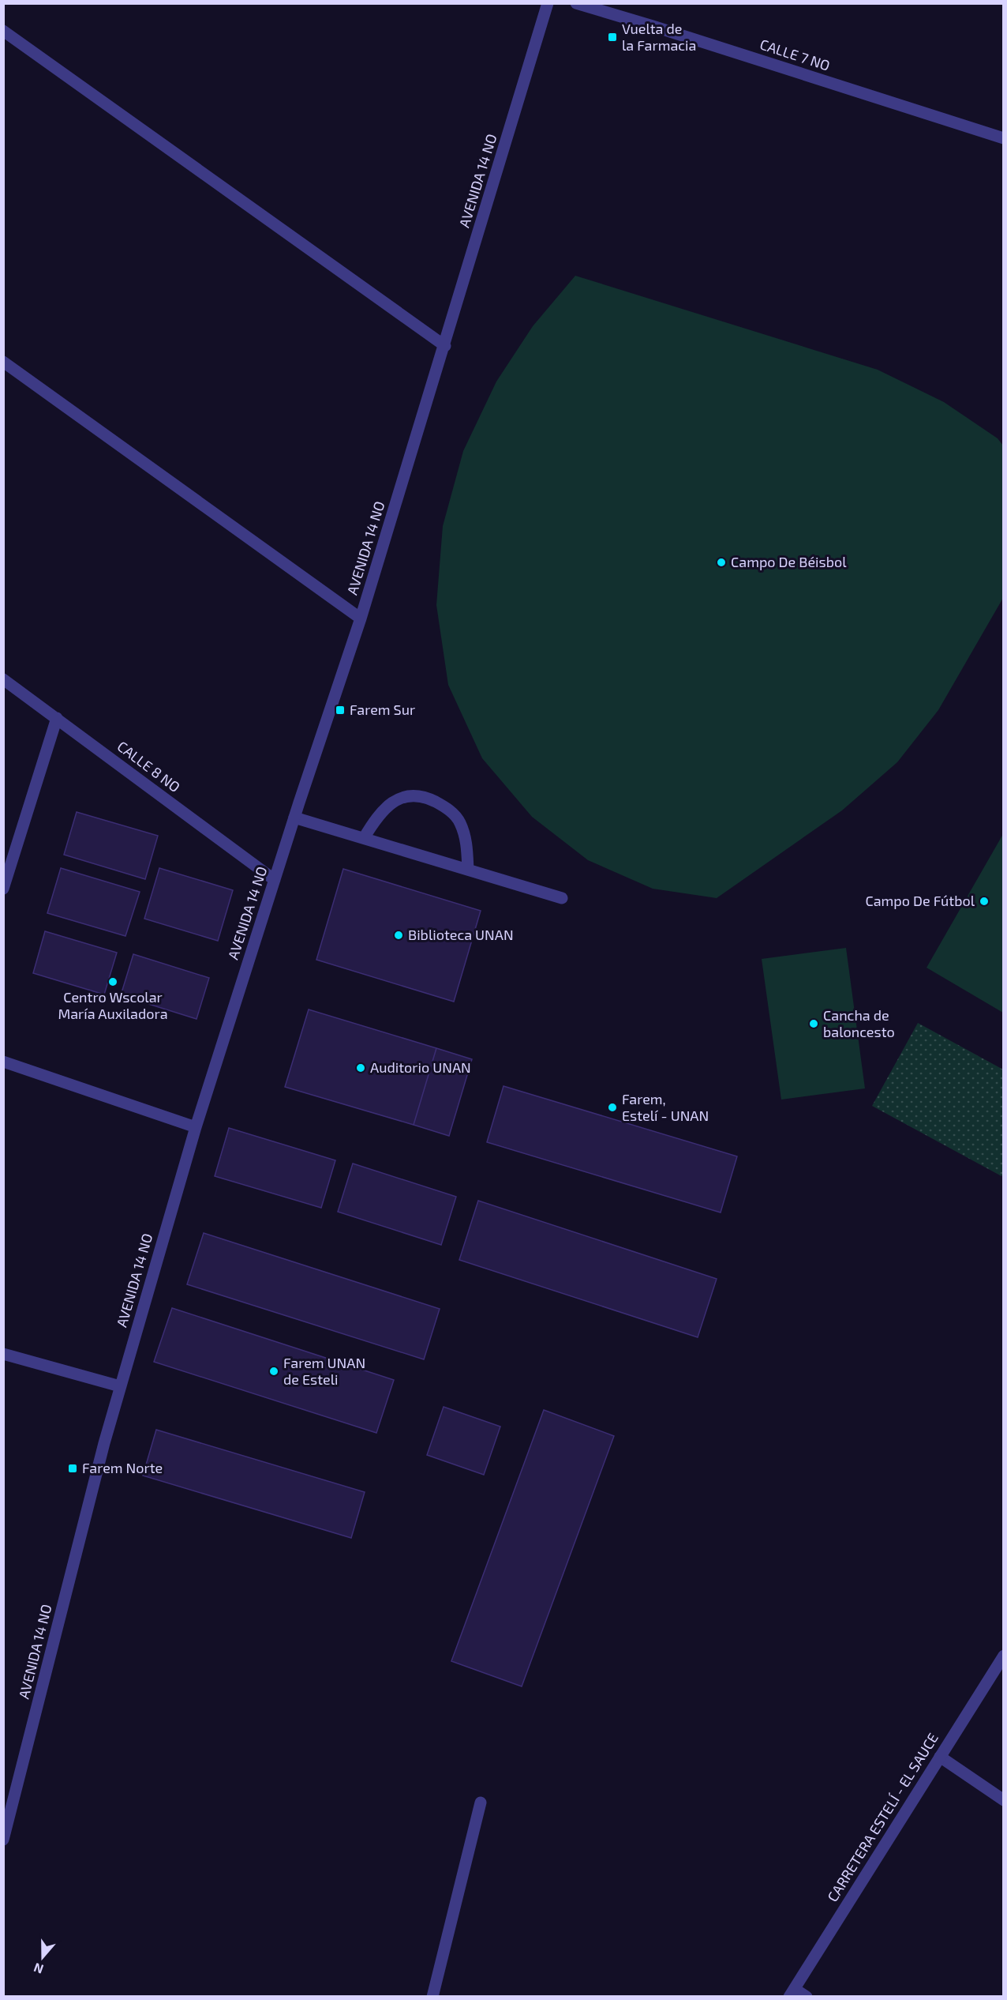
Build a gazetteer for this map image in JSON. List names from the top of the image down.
{
  "streets": {
    "street": [
      "CALLE 7 NO",
      "AVENIDA 14 NO",
      "CALLE 8 NO",
      "CARRETERA ESTELÍ - EL SAUCE"
    ]
  },
  "crossings": [
    ["AVENIDA 14 NO", "CALLE 8 NO"]
  ],
  "places": {
    "transit": ["Vuelta de la Farmacia", "Farem Sur", "Farem Norte"],
    "other": [
      "Campo De Béisbol",
      "Campo De Fútbol",
      "Biblioteca UNAN",
      "Centro Wscolar María Auxiladora",
      "Cancha de baloncesto",
      "Auditorio UNAN",
      "Farem, Estelí - UNAN",
      "Farem UNAN de Esteli"
    ]
  },
  "north": "bottom"
}
